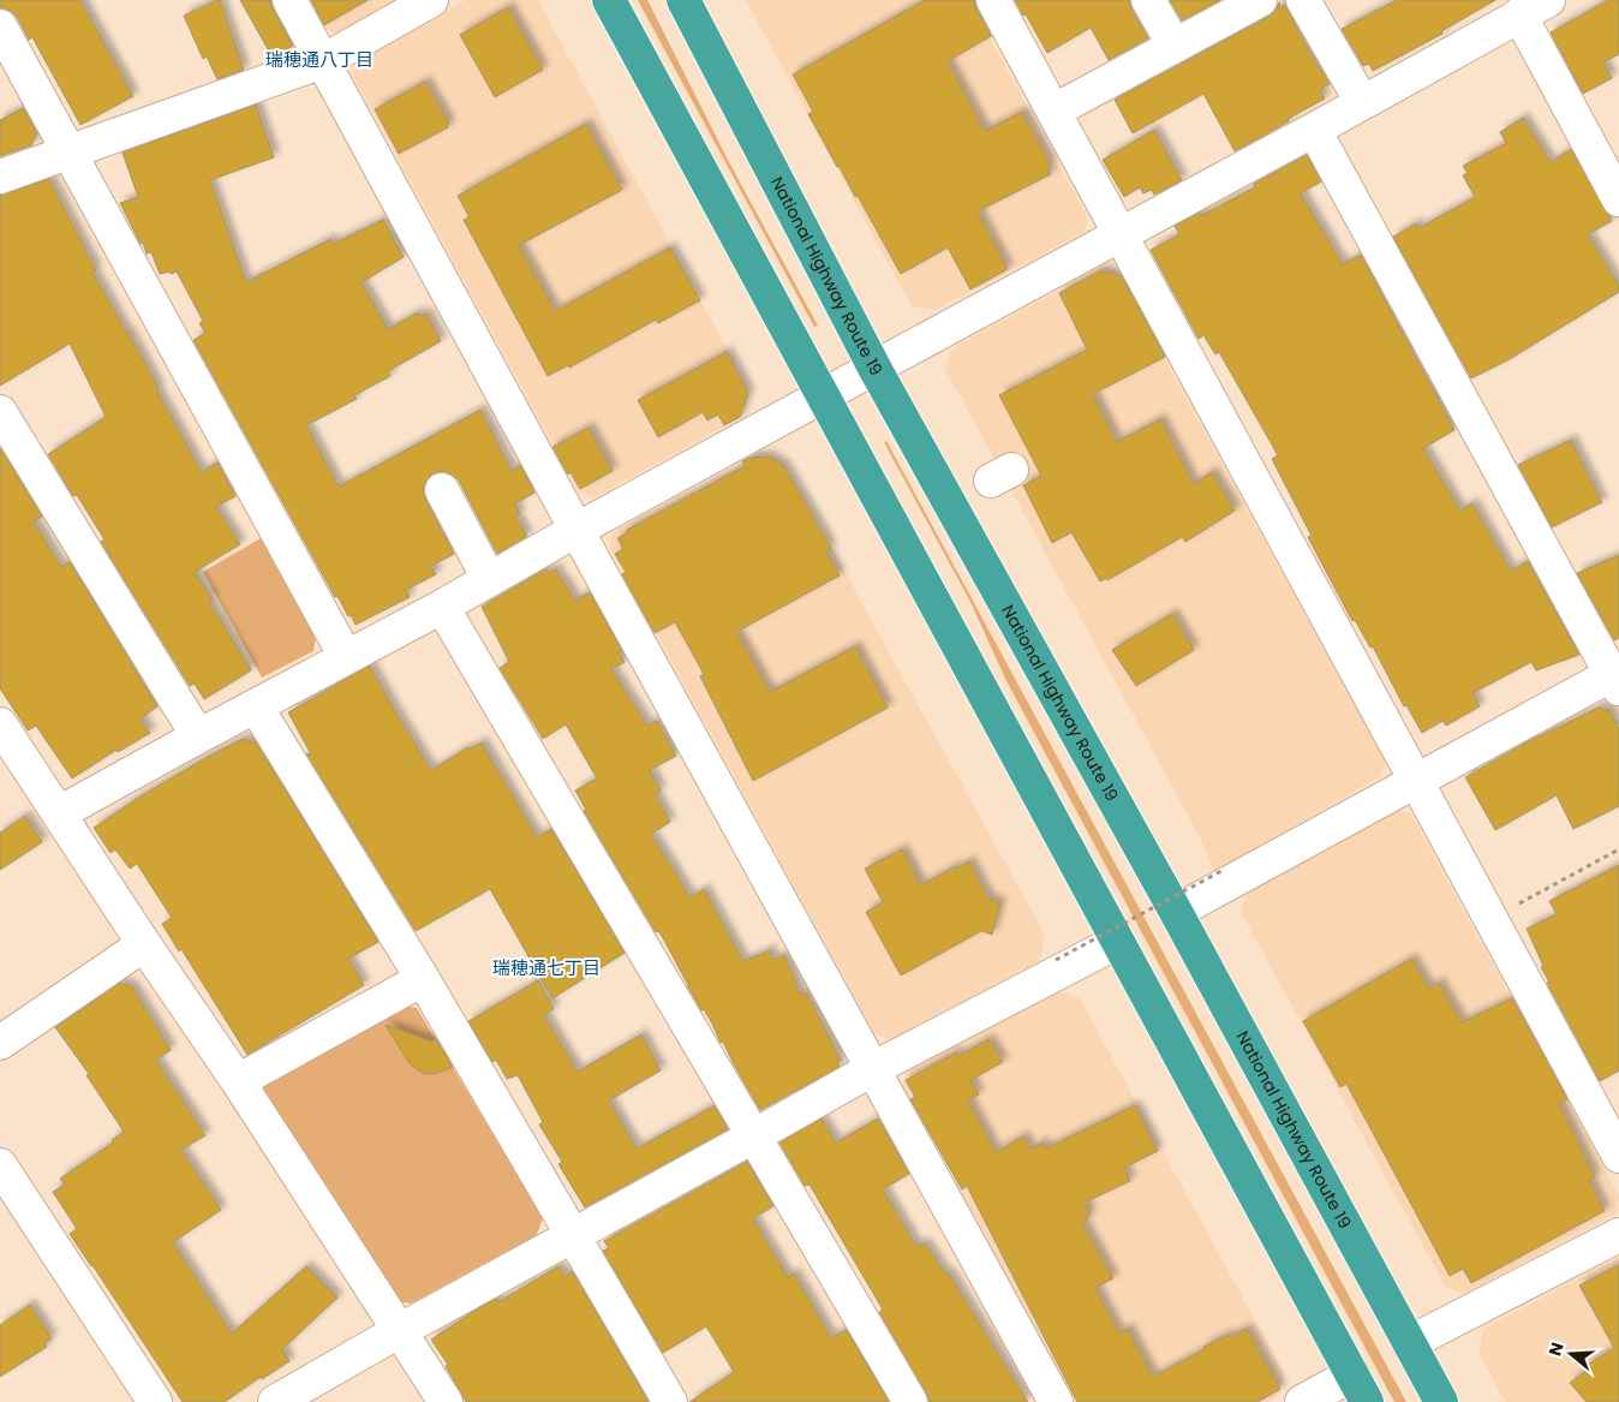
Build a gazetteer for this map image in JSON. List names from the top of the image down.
{
  "streets": {
    "highway": ["National Highway Route 19"]
  },
  "districts": ["瑞穂通八丁目", "瑞穂通七丁目"],
  "north": "left"
}
